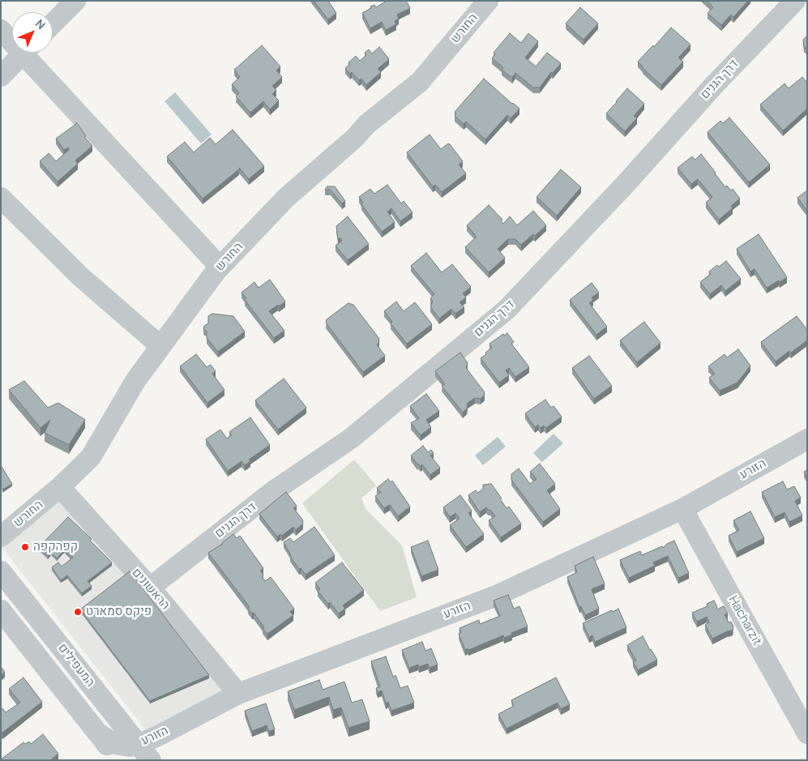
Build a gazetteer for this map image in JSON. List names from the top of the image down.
{
  "streets": {
    "street": [
      "החורש",
      "דרך הגנים",
      "הזורע",
      "הראשונים",
      "Hacharzit",
      "המעפילים"
    ]
  },
  "crossings": [
    ["החורש", "הראשונים"],
    ["דרך הגנים", "הראשונים"],
    ["הזורע", "הראשונים"],
    ["הזורע", "Hacharzit"],
    ["הזורע", "המעפילים"]
  ],
  "places": ["קפהקפה", "פיקס סמארט"],
  "north": "top right"
}
